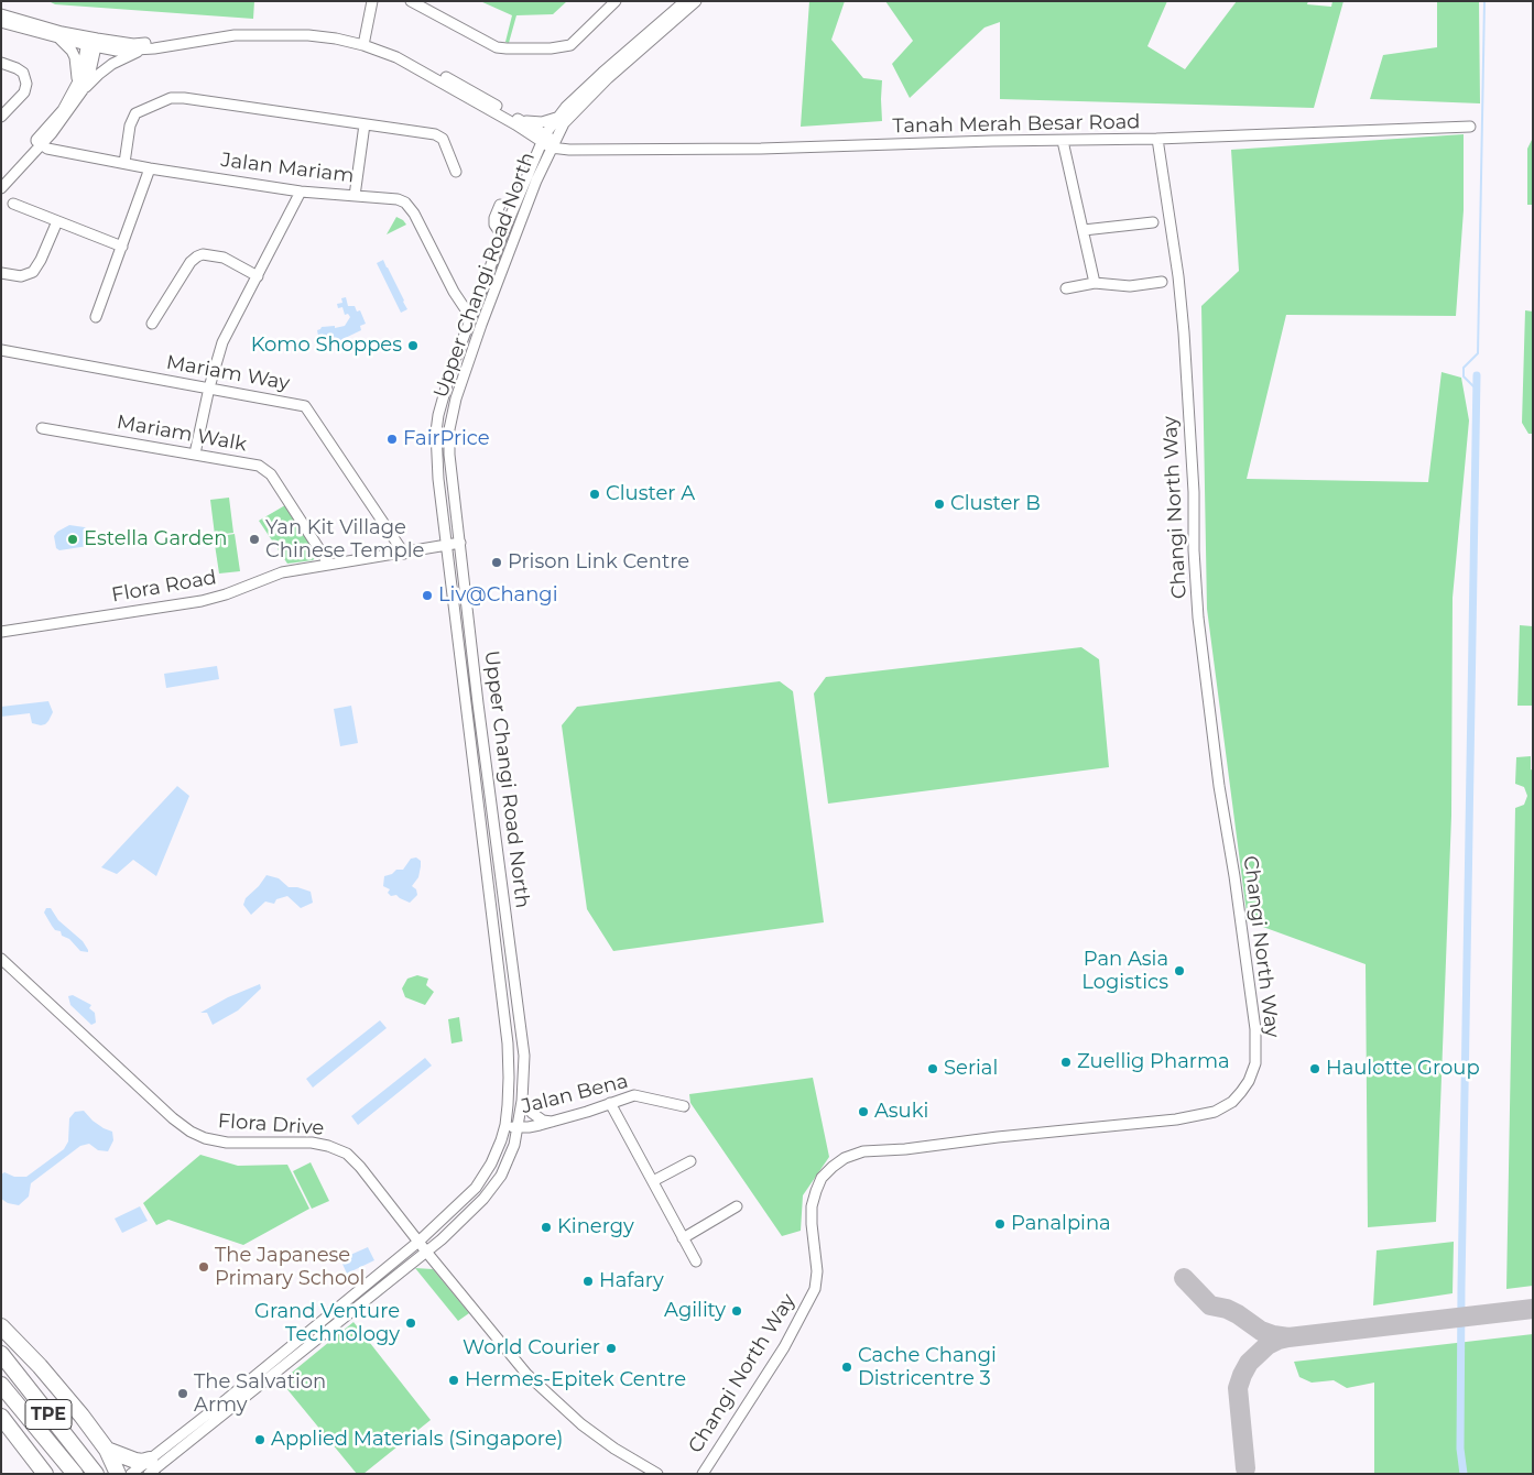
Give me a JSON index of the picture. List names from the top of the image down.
{
  "streets": {
    "highway": ["TPE"],
    "street": [
      "Tanah Merah Besar Road",
      "Jalan Mariam",
      "Upper Changi Road North",
      "Mariam Way",
      "Mariam Walk",
      "Changi North Way",
      "Flora Road",
      "Jalan Bena",
      "Flora Drive"
    ]
  },
  "crossings": [
    ["Tanah Merah Besar Road", "Upper Changi Road North"],
    ["Tanah Merah Besar Road", "Changi North Way"],
    ["Jalan Mariam", "Upper Changi Road North"],
    ["Upper Changi Road North", "Jalan Bena"],
    ["Upper Changi Road North", "Flora Drive"],
    ["Mariam Walk", "Flora Road"]
  ],
  "places": [
    "Komo Shoppes",
    "FairPrice",
    "Cluster A",
    "Cluster B",
    "Estella Garden",
    "Yan Kit Village Chinese Temple",
    "Prison Link Centre",
    "Liv@Changi",
    "Pan Asia Logistics",
    "Zuellig Pharma",
    "Serial",
    "Haulotte Group",
    "Asuki",
    "Panalpina",
    "Kinergy",
    "The Japanese Primary School",
    "Hafary",
    "Agility",
    "Grand Venture Technology",
    "World Courier",
    "Cache Changi Districentre 3",
    "Hermes-Epitek Centre",
    "The Salvation Army",
    "Applied Materials (Singapore)"
  ]
}
